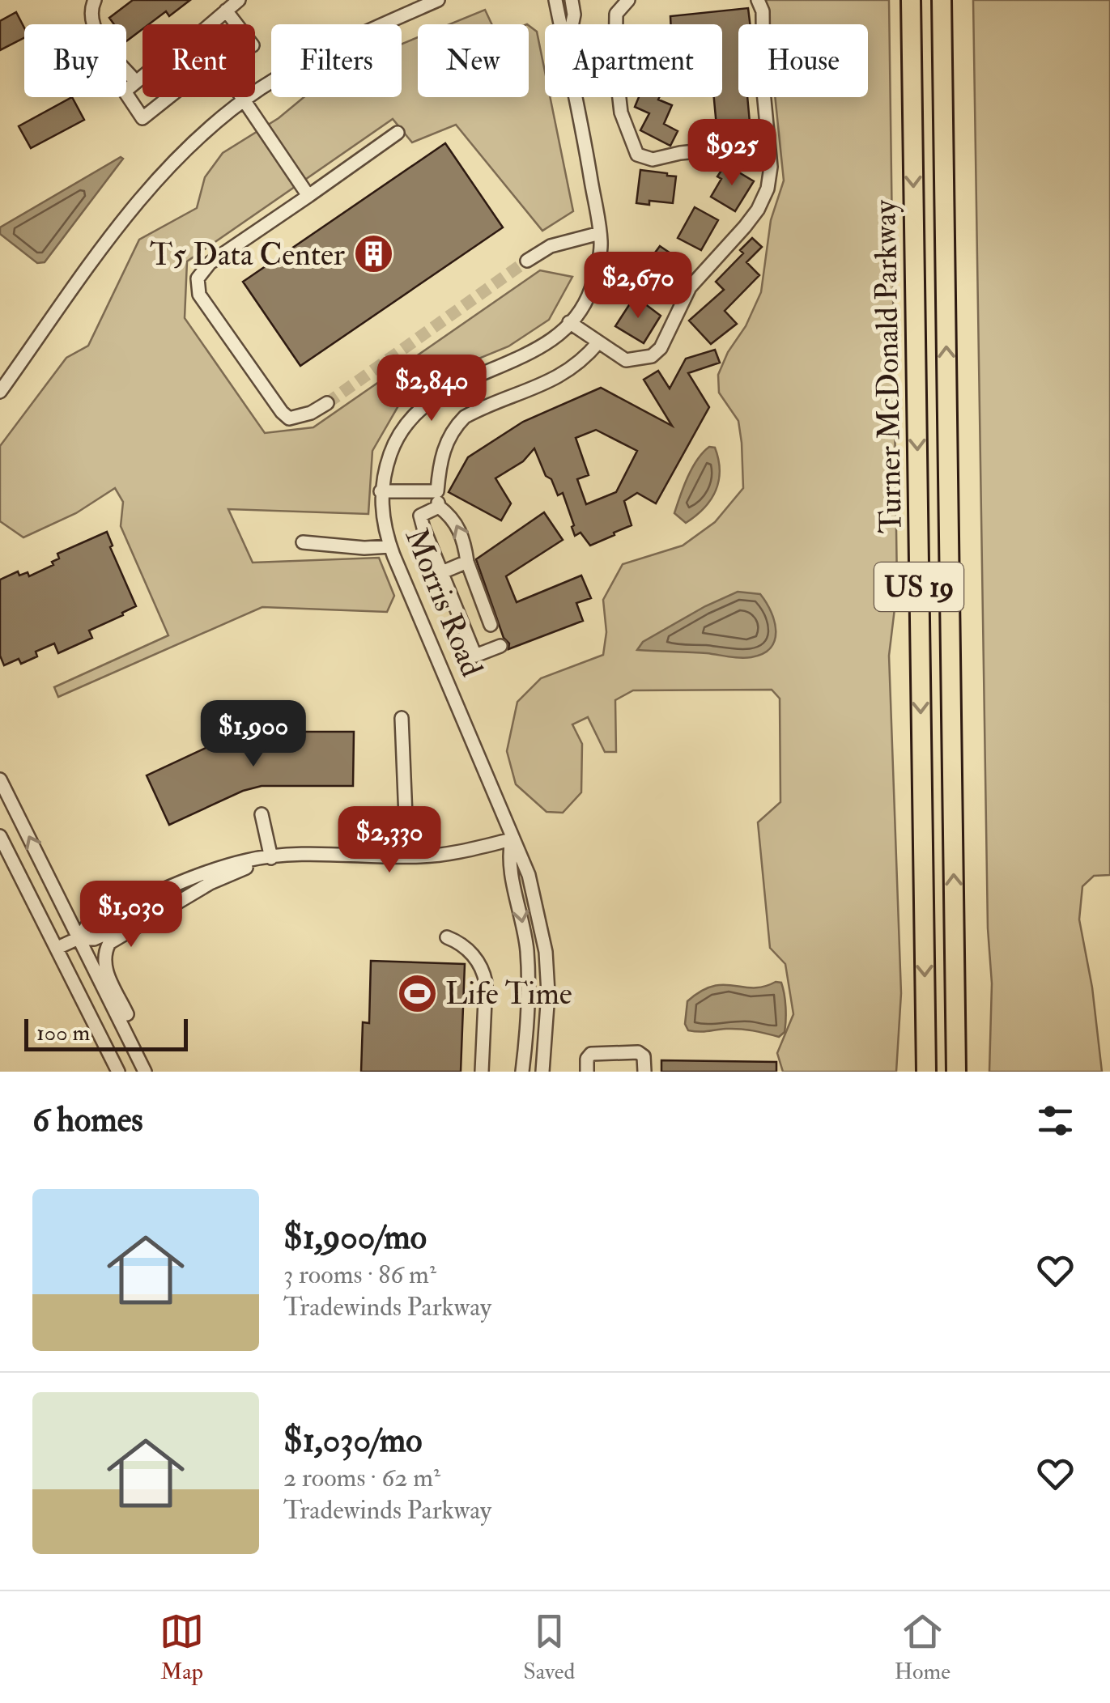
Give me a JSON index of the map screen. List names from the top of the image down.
{
  "streets": {
    "highway": ["Turner McDonald Parkway", "US 19"],
    "street": ["Morris Road"]
  },
  "places": {
    "building": ["T5 Data Center"],
    "sports": ["Life Time"]
  },
  "scale_bar": "100 m",
  "page": {
    "chip": [
      "Buy",
      "Rent",
      "Filters",
      "New",
      "Apartment",
      "House"
    ],
    "price": [
      "$925",
      "$2,670",
      "$2,840",
      "$1,900",
      "$2,330",
      "$1,030"
    ],
    "scale": "100 m",
    "heading": "6 homes",
    "list": [
      {
        "name": "$1,900/mo",
        "note": "3 rooms · 86 m² · Tradewinds Parkway"
      },
      {
        "name": "$1,030/mo",
        "note": "2 rooms · 62 m² · Tradewinds Parkway"
      }
    ],
    "tabs": ["Map", "Saved", "Home"]
  }
}
